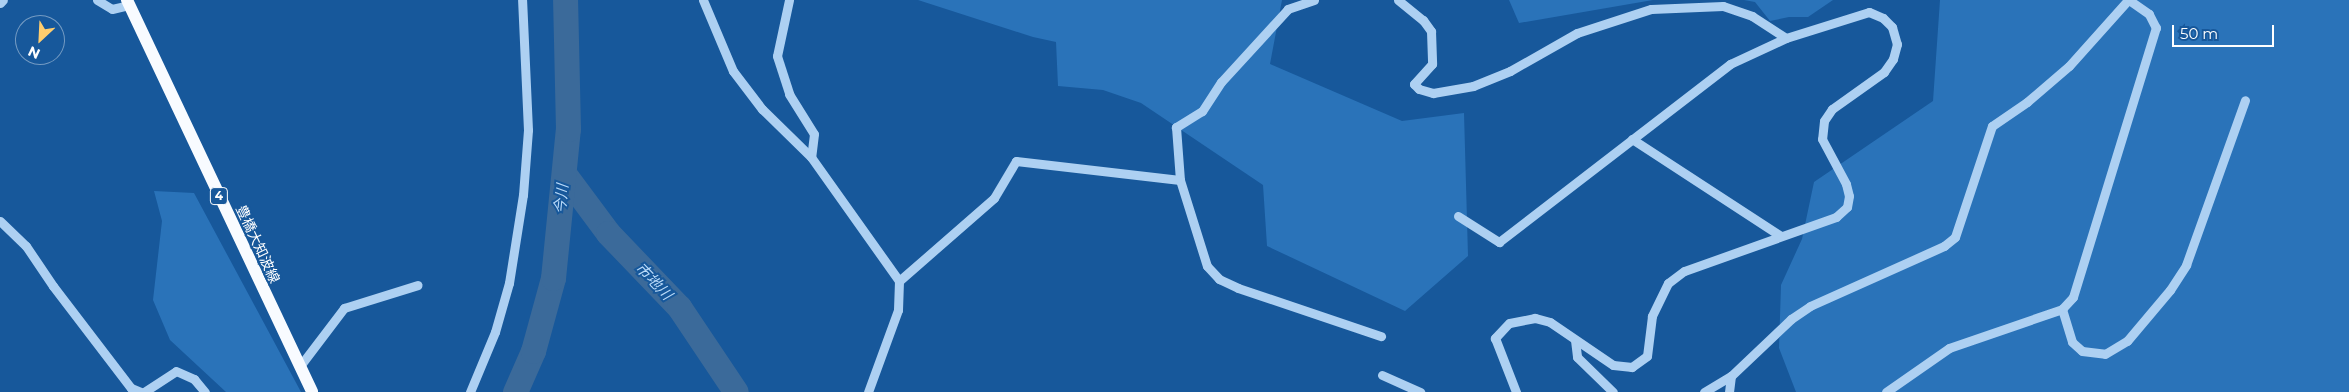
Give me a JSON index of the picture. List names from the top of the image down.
{
  "streets": {
    "main road": ["4", "豊橋大知波線"]
  },
  "water": ["今川", "市地川"],
  "scale_bar": "50 m",
  "north": "bottom left"
}
